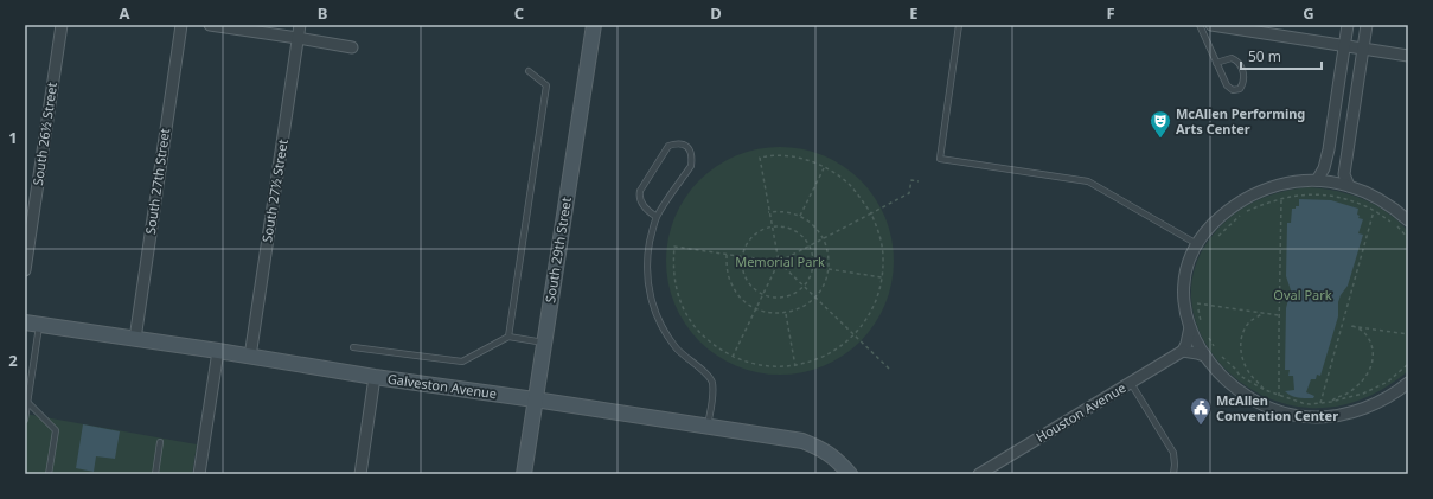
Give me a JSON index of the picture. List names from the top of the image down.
{
  "streets": {
    "street": [
      "South 26½ Street",
      "South 27th Street",
      "South 27½ Street",
      "South 29th Street",
      "Galveston Avenue",
      "Houston Avenue"
    ]
  },
  "crossings": [
    ["South 27th Street", "Galveston Avenue"],
    ["South 27½ Street", "Galveston Avenue"],
    ["South 29th Street", "Galveston Avenue"]
  ],
  "parks": ["Memorial Park", "Oval Park"],
  "places": {
    "theatre": ["McAllen Performing Arts Center"],
    "public building": ["McAllen Convention Center"]
  },
  "scale_bar": "50 m",
  "grid": {
    "columns": [
      "A",
      "B",
      "C",
      "D",
      "E",
      "F",
      "G"
    ],
    "rows": ["1", "2"]
  }
}
